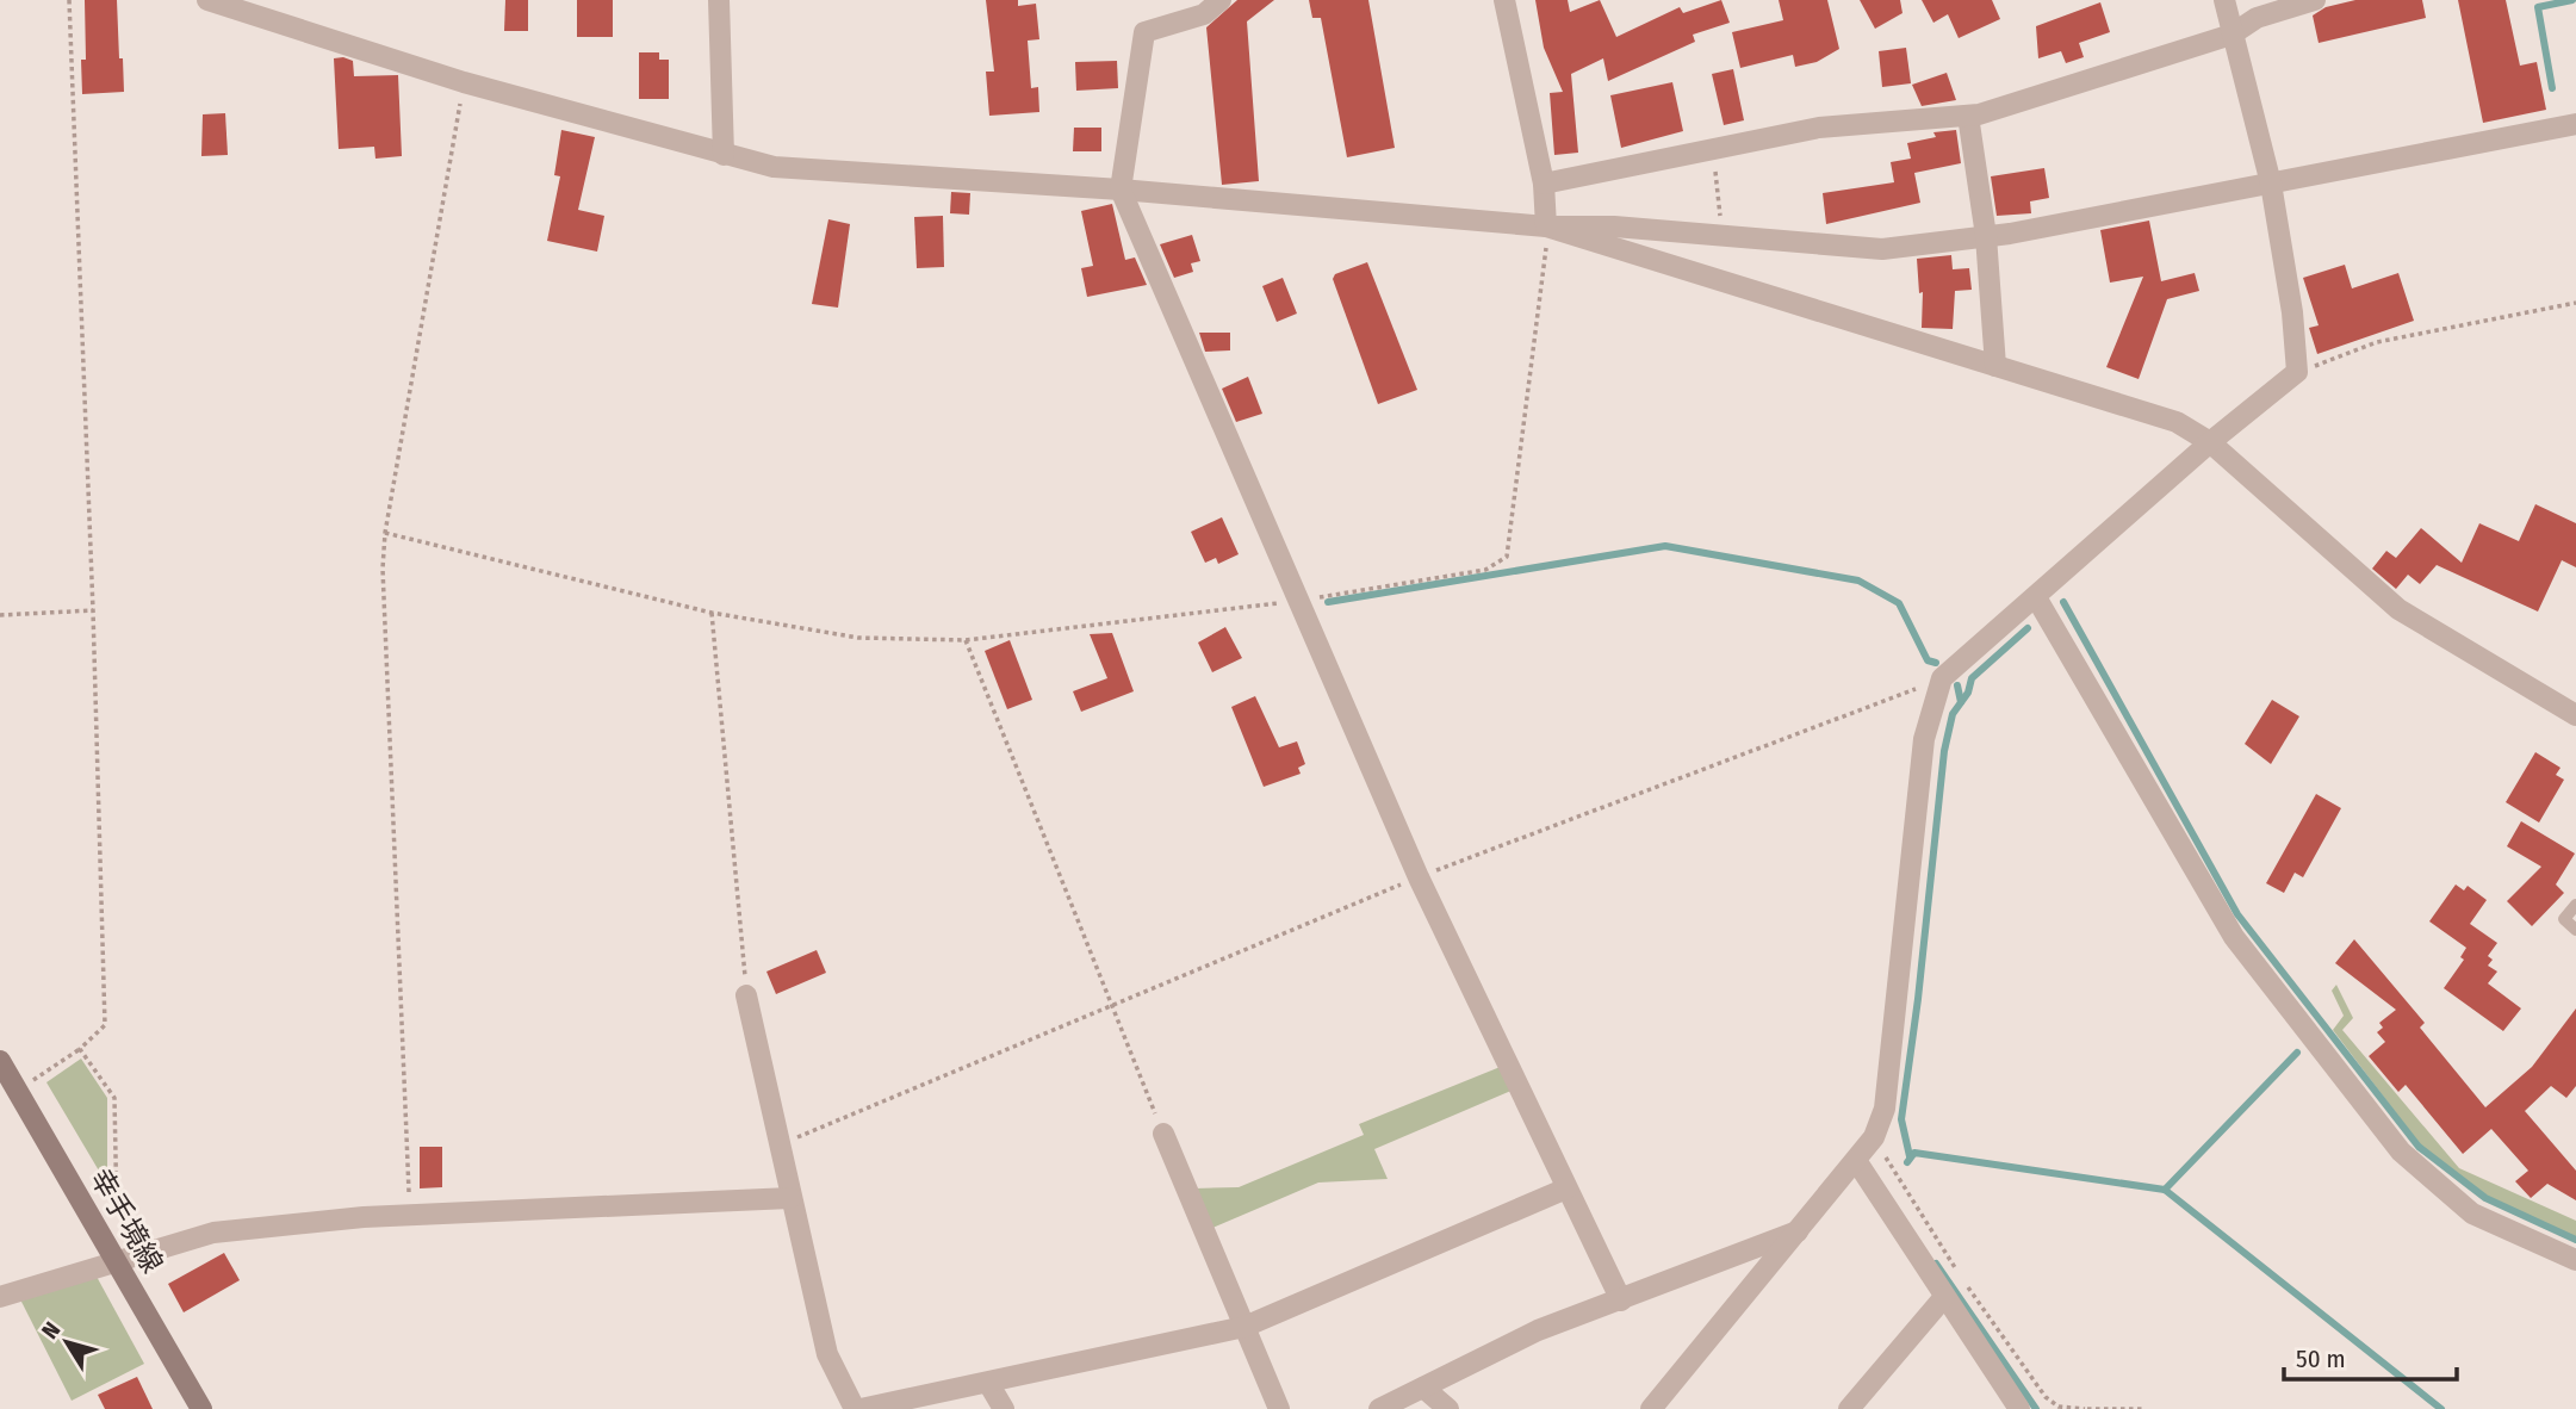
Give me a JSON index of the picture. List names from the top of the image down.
{
  "streets": {
    "main road": ["幸手境線"]
  },
  "scale_bar": "50 m",
  "north": "top left"
}
